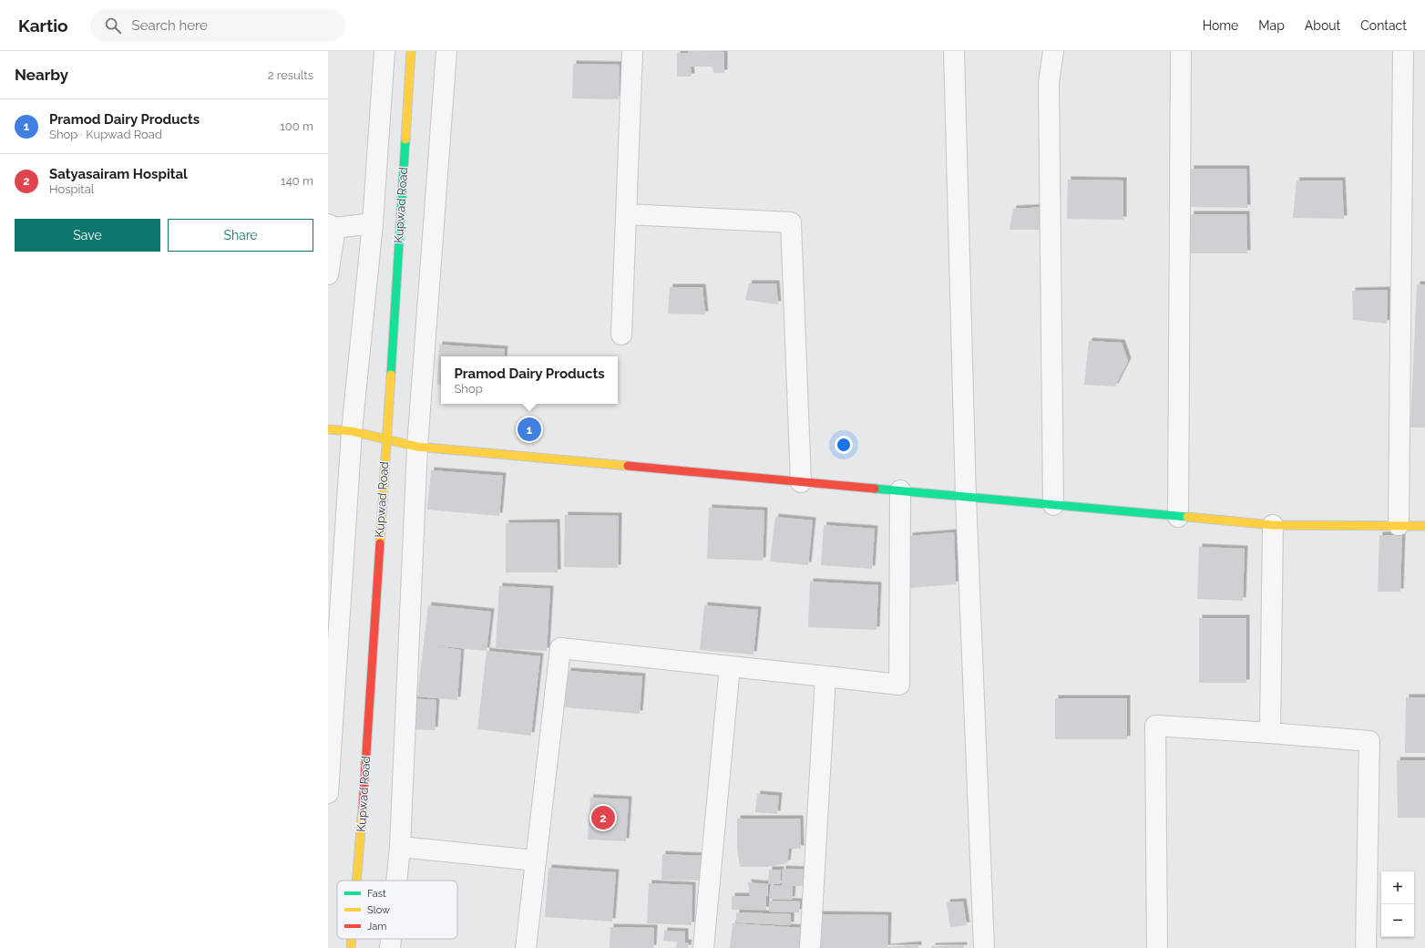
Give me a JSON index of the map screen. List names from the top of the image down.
{
  "streets": {
    "street": ["Kupwad Road"]
  },
  "legend": ["Fast", "Slow", "Jam"],
  "page": {
    "header": "Kartio",
    "search": "Search here",
    "nav": [
      "Home",
      "Map",
      "About",
      "Contact"
    ],
    "heading": ["Nearby", "2 results"],
    "list": [
      {
        "mark": "1",
        "name": "Pramod Dairy Products",
        "note": "Shop · Kupwad Road",
        "value": "100 m"
      },
      {
        "mark": "2",
        "name": "Satyasairam Hospital",
        "note": "Hospital",
        "value": "140 m"
      }
    ],
    "buttons": ["Save", "Share"],
    "popup": ["Pramod Dairy Products", "Shop"],
    "pins": ["1", "2"],
    "map_buttons": ["+", "−"]
  }
}
